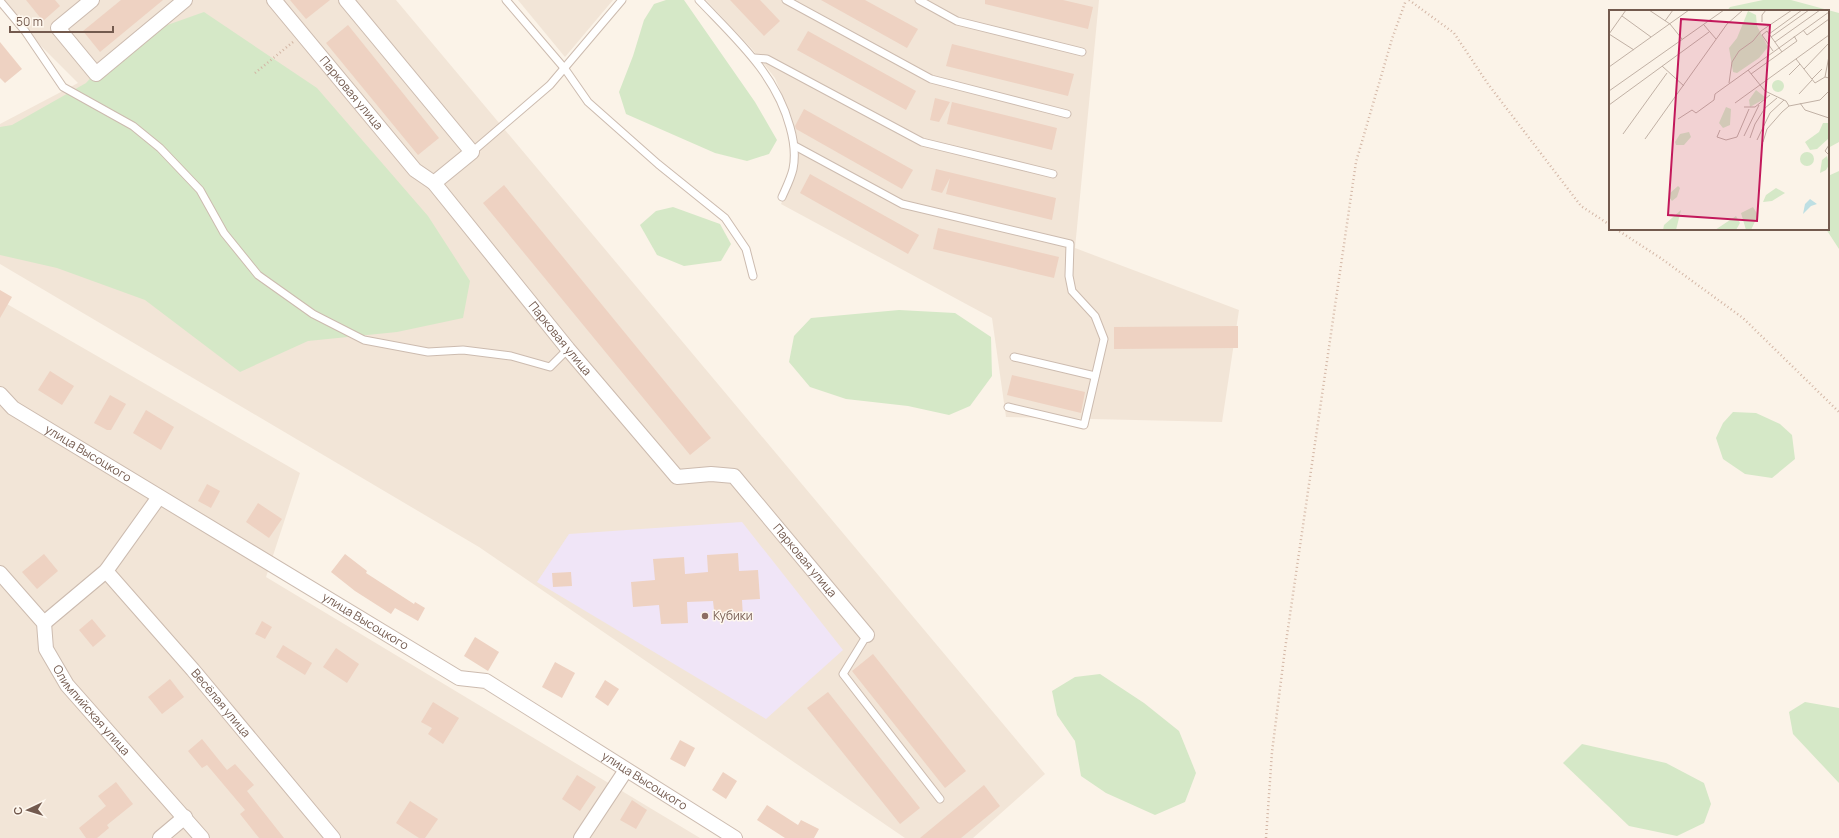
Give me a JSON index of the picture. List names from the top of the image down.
{
  "streets": {
    "street": [
      "Парковая улица",
      "улица Высоцкого",
      "Весёлая улица",
      "Олимпийская улица"
    ]
  },
  "places": ["Кубики"],
  "scale_bar": "50 m",
  "north": "left"
}
